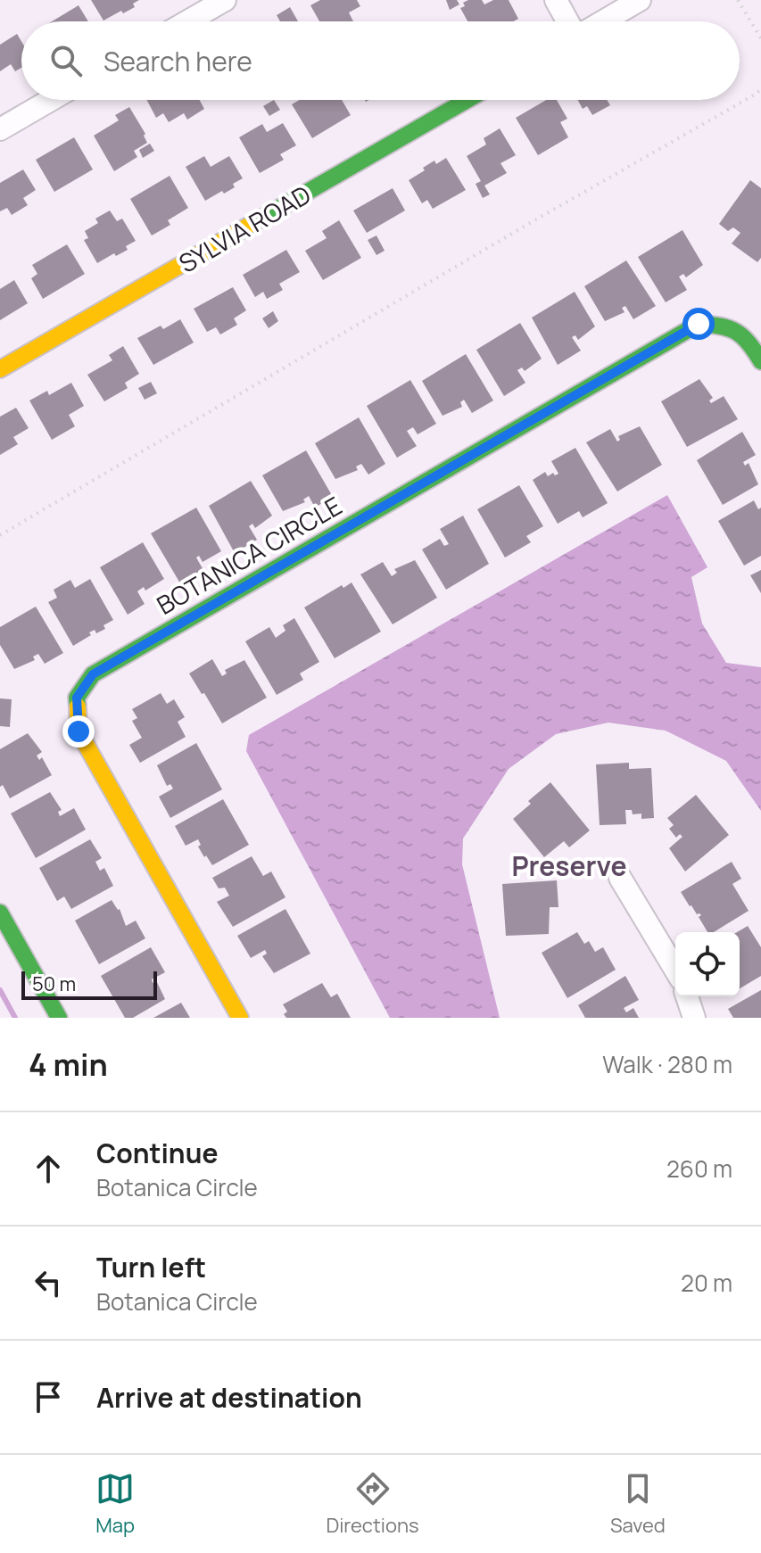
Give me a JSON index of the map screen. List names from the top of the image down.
{
  "streets": {
    "street": ["SYLVIA ROAD", "BOTANICA CIRCLE"]
  },
  "districts": ["Preserve"],
  "scale_bar": "50 m",
  "page": {
    "search": "Search here",
    "scale": "50 m",
    "heading": ["4 min", "Walk · 280 m"],
    "list": [
      ["Continue", "Botanica Circle", "260 m"],
      ["Turn left", "Botanica Circle", "20 m"],
      "Arrive at destination"
    ],
    "nav": ["Map", "Directions", "Saved"]
  }
}
